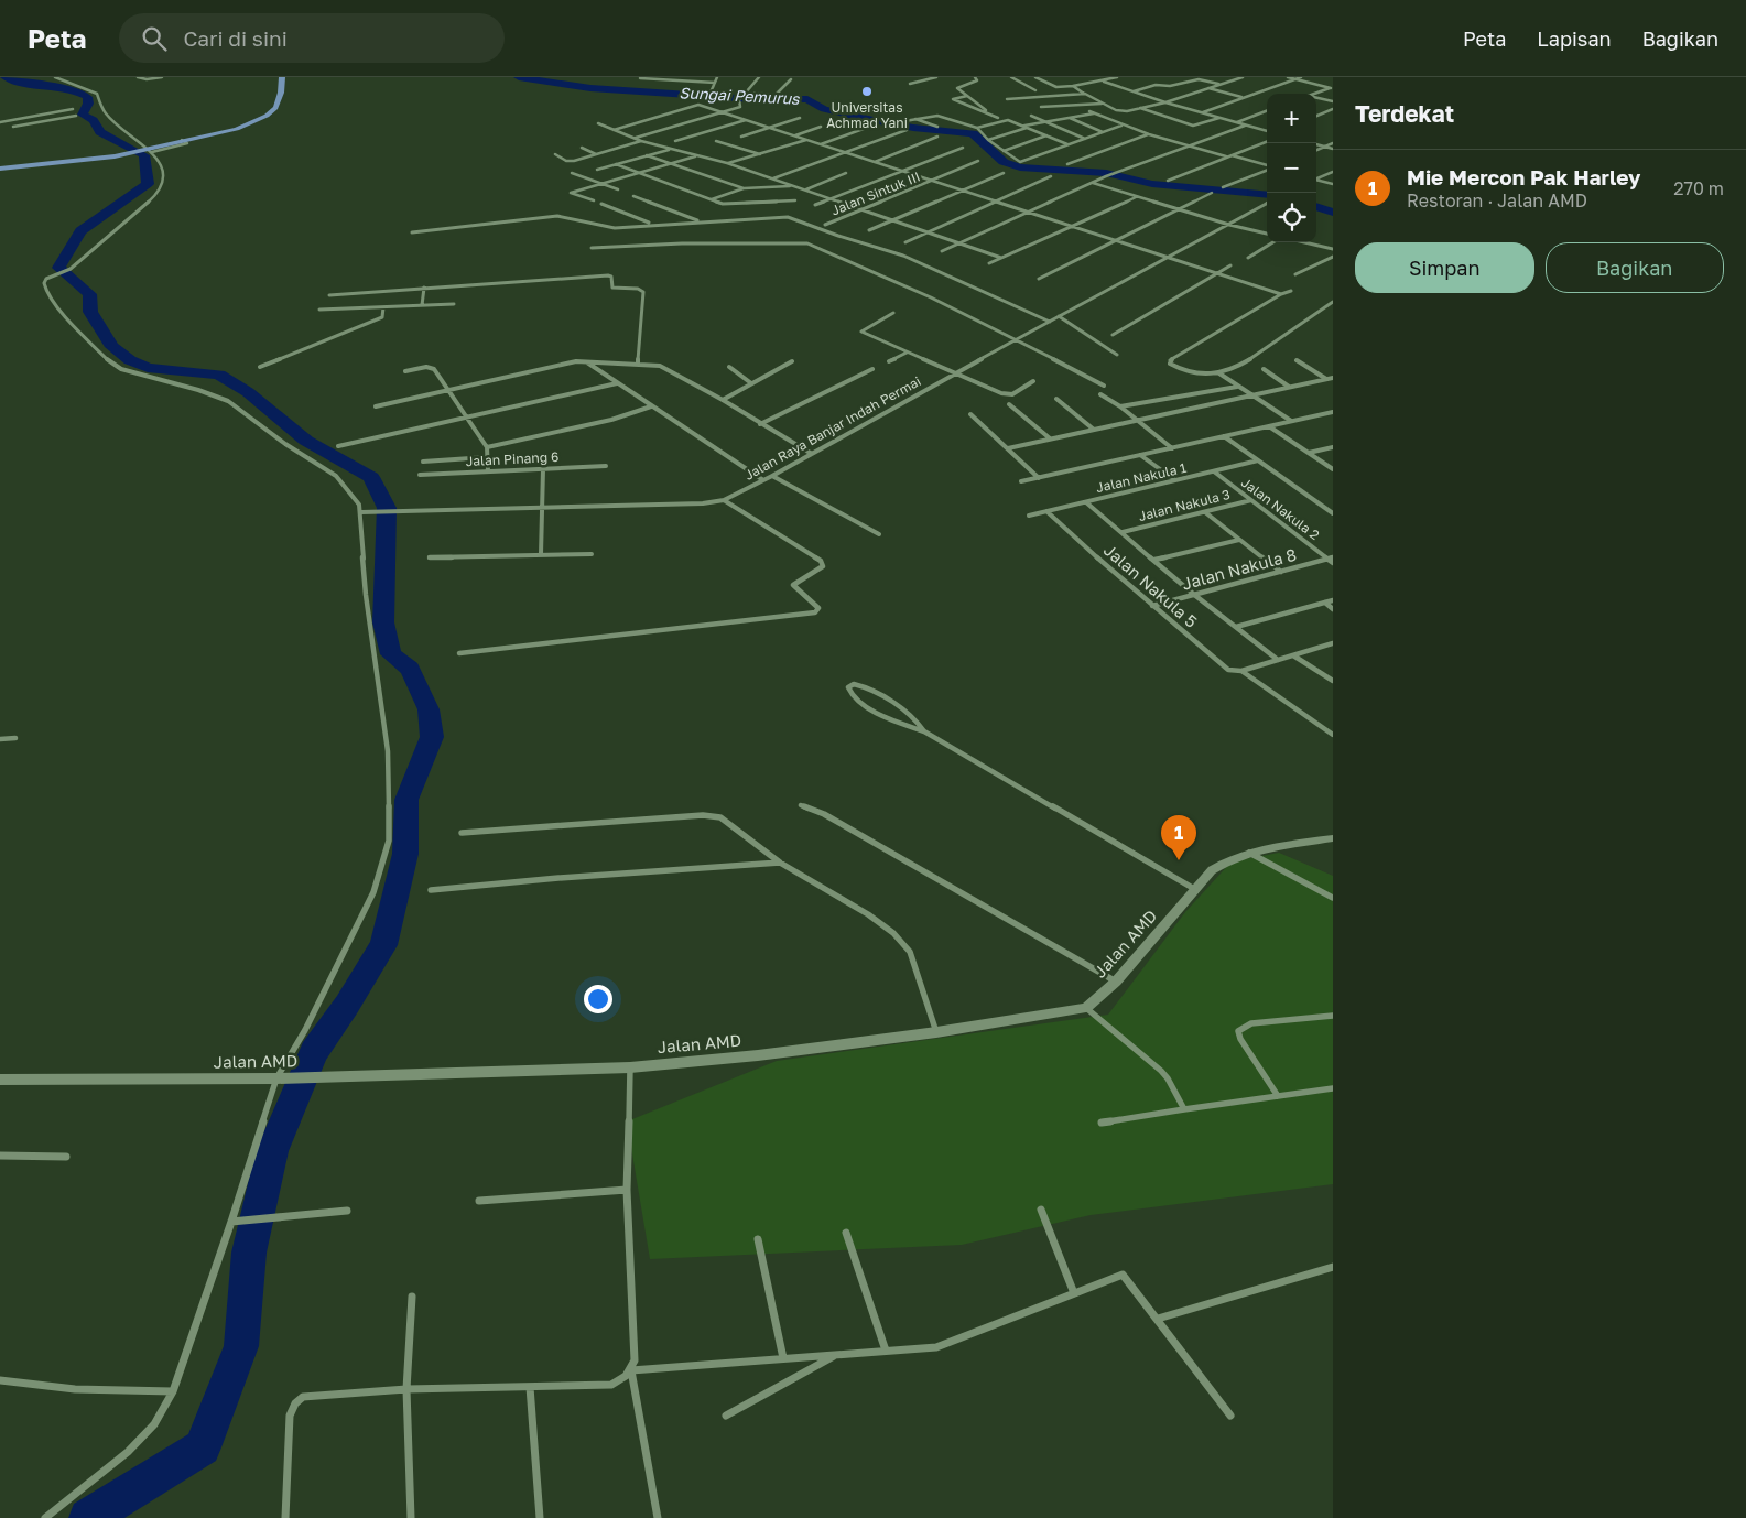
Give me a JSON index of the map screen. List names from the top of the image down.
{
  "streets": {
    "street": [
      "Jalan Sintuk III",
      "Jalan Raya Banjar Indah Permai",
      "Jalan Pinang 6",
      "Jalan Nakula 1",
      "Jalan Nakula 3",
      "Jalan Nakula 2",
      "Jalan Nakula 8",
      "Jalan Nakula 5",
      "Jalan AMD"
    ]
  },
  "crossings": [
    ["Jalan Nakula 1", "Jalan Nakula 2"],
    ["Jalan Nakula 1", "Jalan Nakula 5"],
    ["Jalan Nakula 3", "Jalan Nakula 2"],
    ["Jalan Nakula 2", "Jalan Nakula 8"],
    ["Jalan Nakula 8", "Jalan Nakula 5"]
  ],
  "water": ["Sungai Pemurus"],
  "places": ["Universitas Achmad Yani"],
  "page": {
    "header": "Peta",
    "search": "Cari di sini",
    "nav": ["Peta", "Lapisan", "Bagikan"],
    "heading": "Terdekat",
    "map_buttons": ["+", "−"],
    "list": [
      {
        "mark": "1",
        "name": "Mie Mercon Pak Harley",
        "note": "Restoran · Jalan AMD",
        "value": "270 m"
      }
    ],
    "buttons": ["Simpan", "Bagikan"],
    "pins": "1"
  }
}
